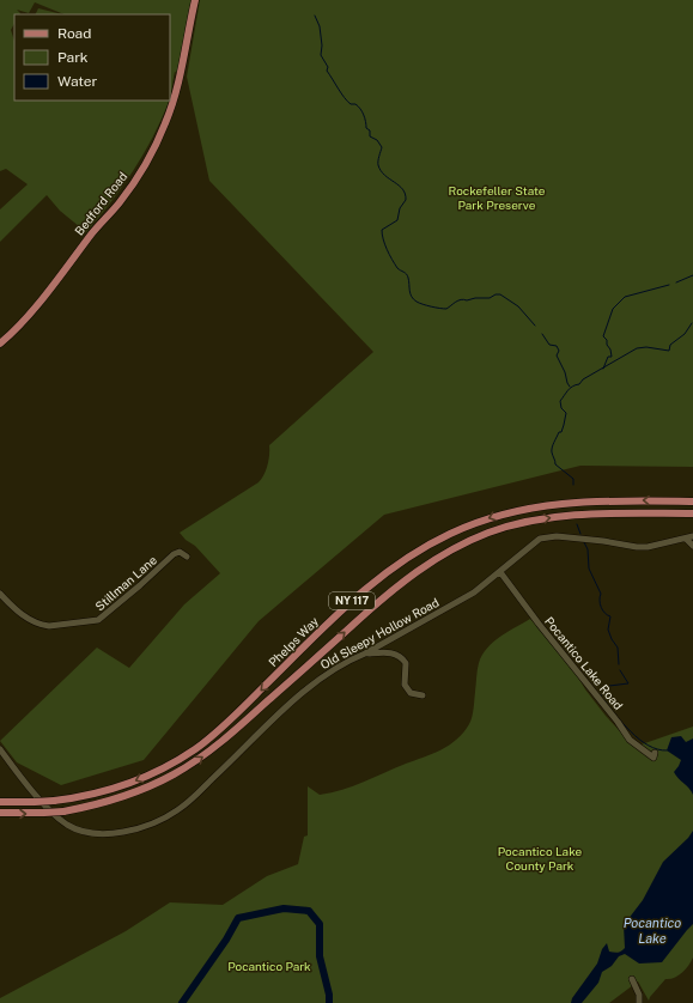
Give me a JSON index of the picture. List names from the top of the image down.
{
  "streets": {
    "main road": ["Bedford Road", "NY 117", "Phelps Way"],
    "street": ["Stillman Lane", "Old Sleepy Hollow Road", "Pocantico Lake Road"]
  },
  "crossings": [
    ["Old Sleepy Hollow Road", "Pocantico Lake Road"]
  ],
  "water": ["Pocantico Lake"],
  "parks": ["Rockefeller State Park Preserve", "Pocantico Lake County Park", "Pocantico Park"],
  "legend": ["Road", "Park", "Water"]
}
